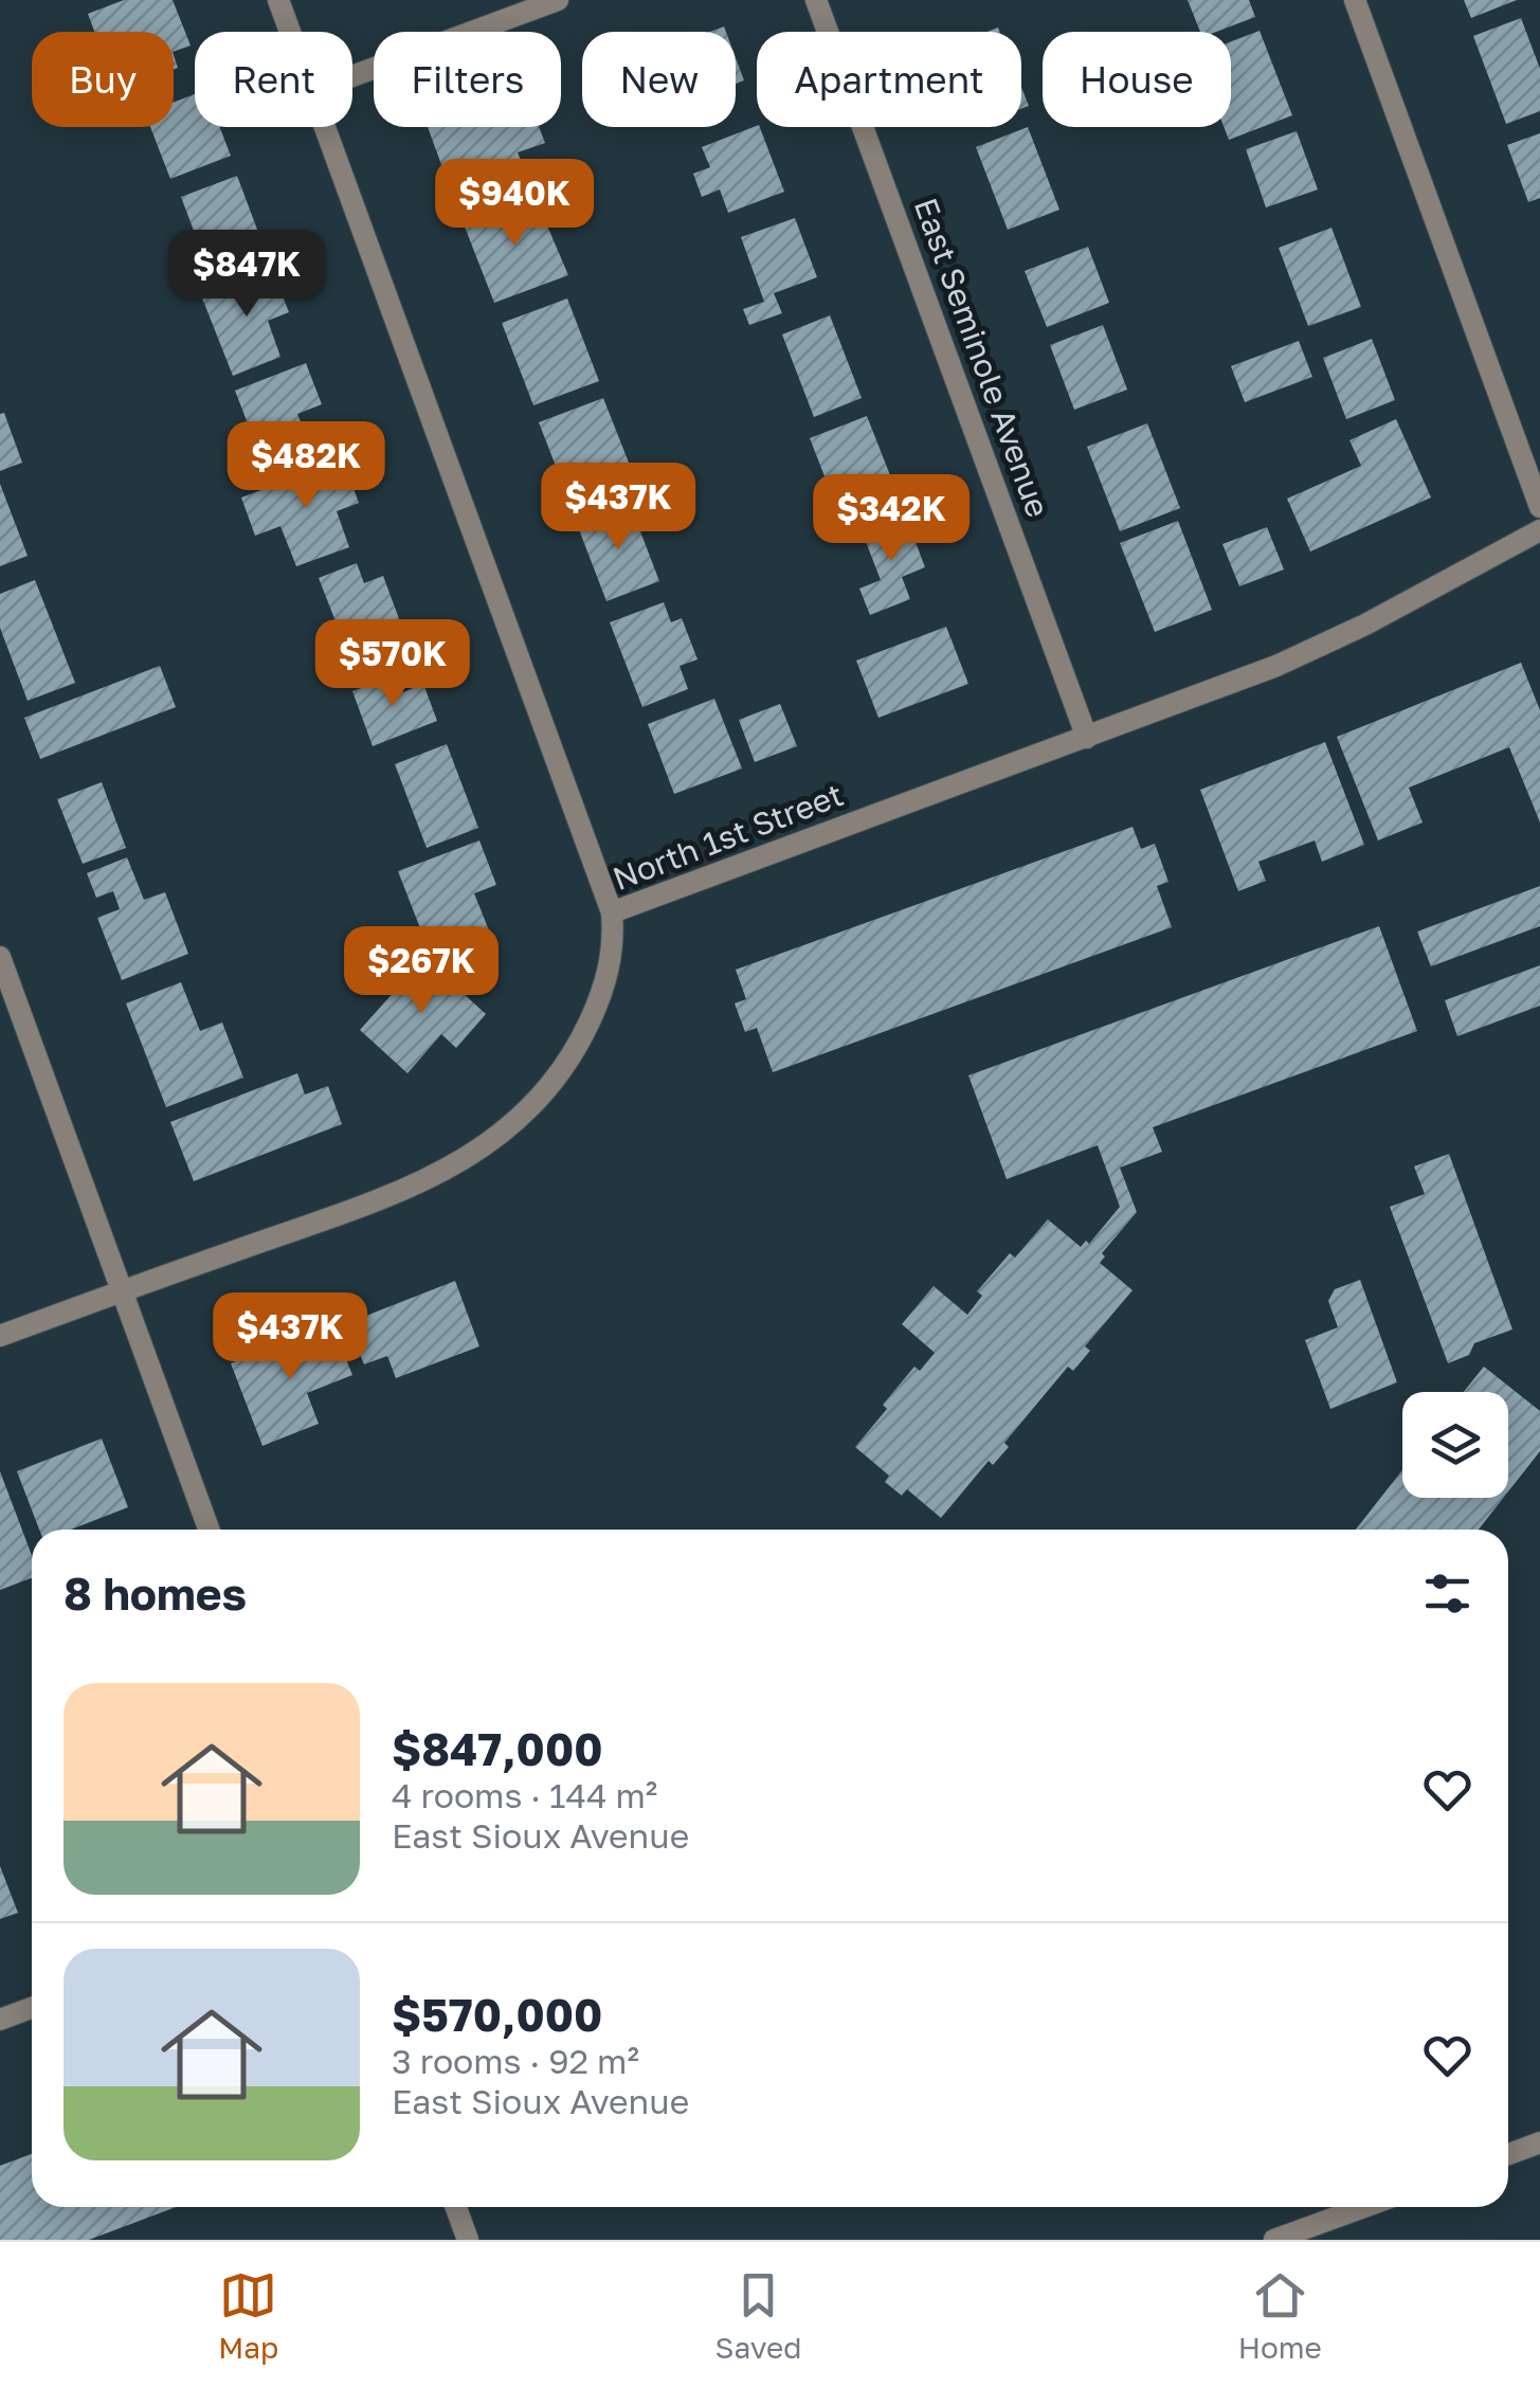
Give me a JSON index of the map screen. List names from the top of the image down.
{
  "streets": {
    "street": ["East Seminole Avenue", "North 1st Street"]
  },
  "crossings": [
    ["East Seminole Avenue", "North 1st Street"]
  ],
  "page": {
    "chip": [
      "Buy",
      "Rent",
      "Filters",
      "New",
      "Apartment",
      "House"
    ],
    "price": [
      "$940K",
      "$847K",
      "$482K",
      "$437K",
      "$342K",
      "$570K",
      "$267K",
      "$437K"
    ],
    "heading": "8 homes",
    "list": [
      {
        "name": "$847,000",
        "note": "4 rooms · 144 m² · East Sioux Avenue"
      },
      {
        "name": "$570,000",
        "note": "3 rooms · 92 m² · East Sioux Avenue"
      }
    ],
    "tabs": ["Map", "Saved", "Home"]
  }
}
